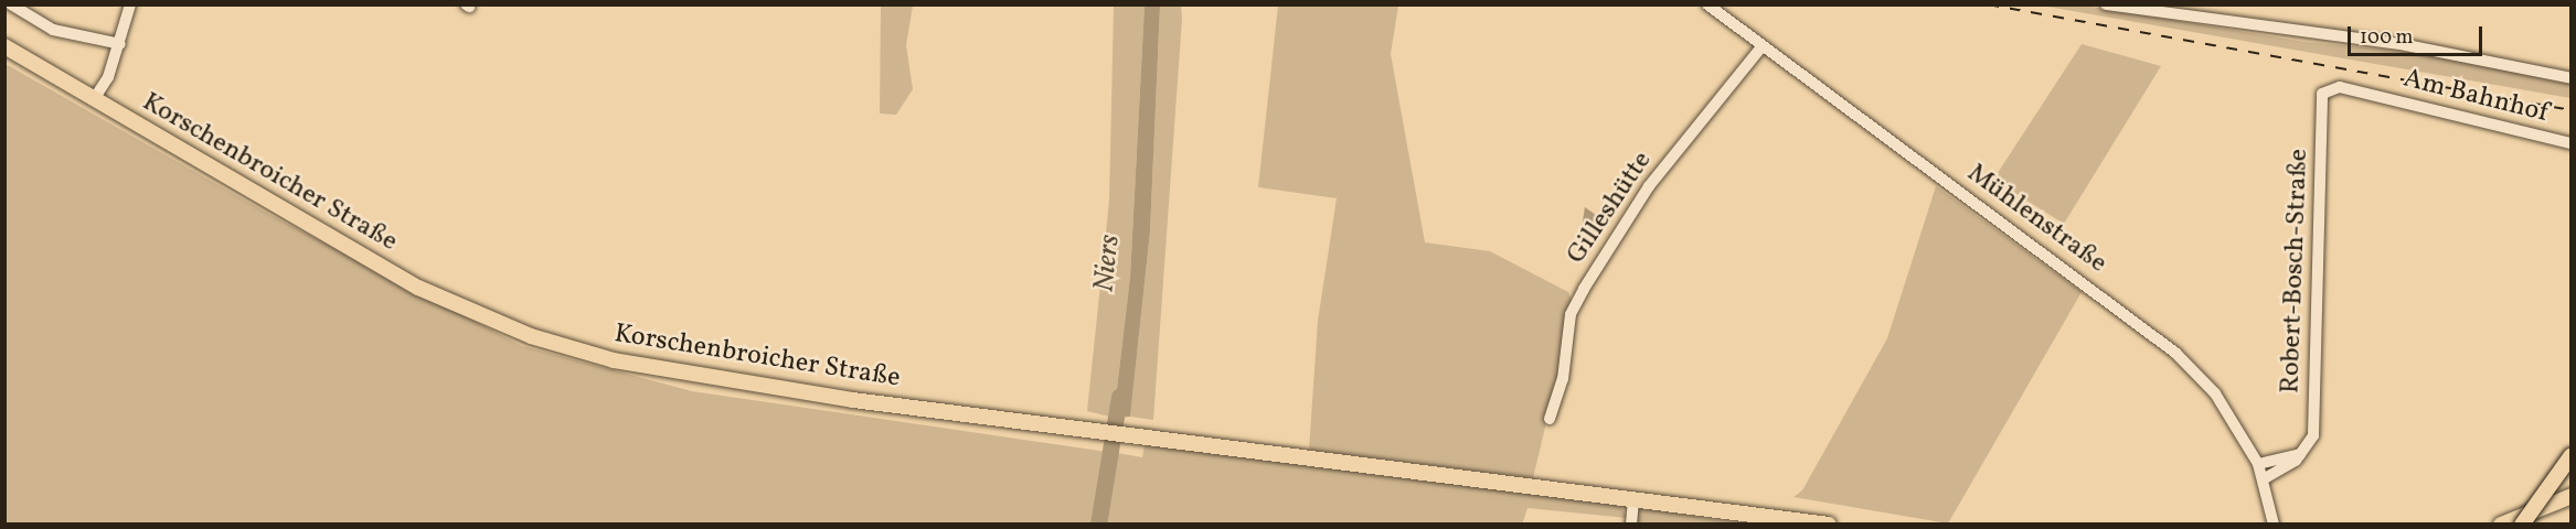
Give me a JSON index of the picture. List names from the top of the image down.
{
  "streets": {
    "main road": ["Korschenbroicher Straße"],
    "street": [
      "Am Bahnhof",
      "Gilleshütte",
      "Mühlenstraße",
      "Robert-Bosch-Straße"
    ]
  },
  "crossings": [
    ["Am Bahnhof", "Robert-Bosch-Straße"],
    ["Gilleshütte", "Mühlenstraße"],
    ["Mühlenstraße", "Robert-Bosch-Straße"]
  ],
  "water": ["Niers"],
  "scale_bar": "100 m"
}
